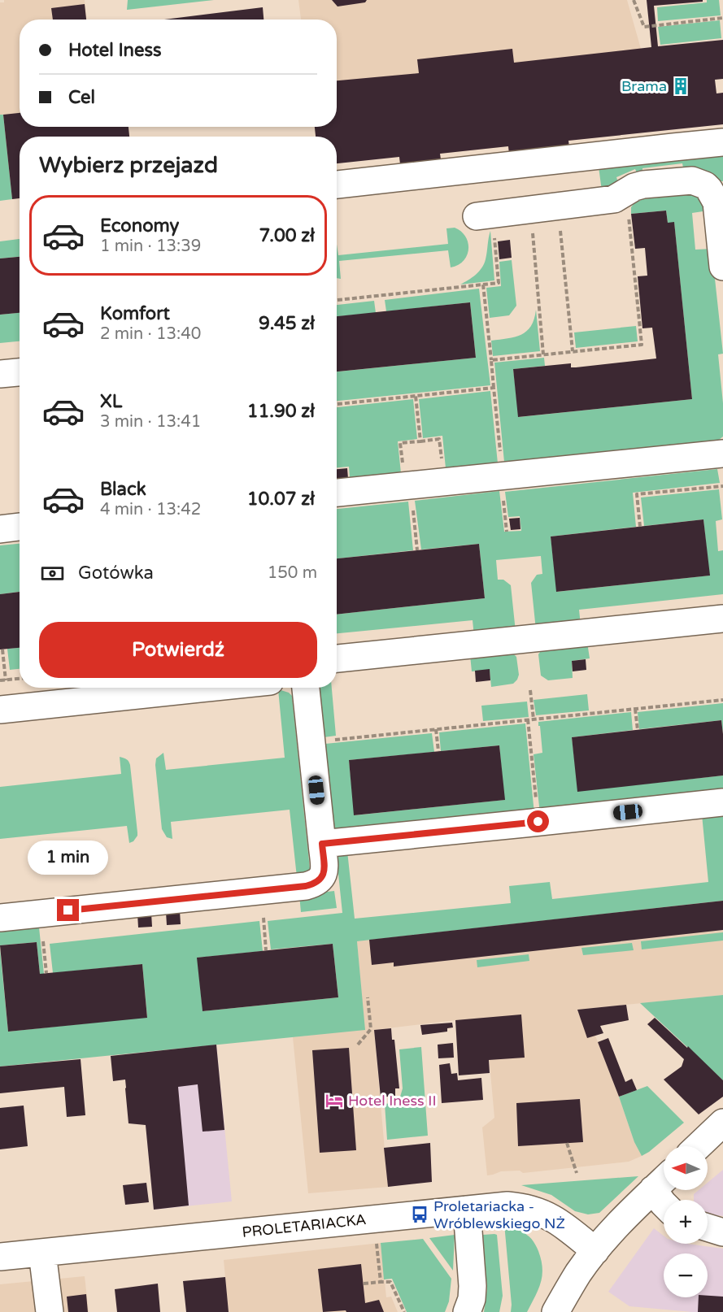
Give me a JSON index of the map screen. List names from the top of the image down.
{
  "streets": {
    "street": ["PROLETARIACKA"]
  },
  "places": {
    "building": ["Brama"],
    "hotel": ["Hotel Iness II"],
    "bus stop": ["Proletariacka - Wróblewskiego NŻ"]
  },
  "north": "left",
  "page": {
    "banner": ["Hotel Iness", "Cel"],
    "heading": "Wybierz przejazd",
    "list": [
      {
        "name": "Economy",
        "note": "1 min · 13:39",
        "value": "7.00 zł"
      },
      {
        "name": "Komfort",
        "note": "2 min · 13:40",
        "value": "9.45 zł"
      },
      {
        "name": "XL",
        "note": "3 min · 13:41",
        "value": "11.90 zł"
      },
      {
        "name": "Black",
        "note": "4 min · 13:42",
        "value": "10.07 zł"
      }
    ],
    "pay": ["Gotówka", "150 m"],
    "buttons": "Potwierdź",
    "bubble": "1 min",
    "map_buttons": ["+", "−"]
  }
}
